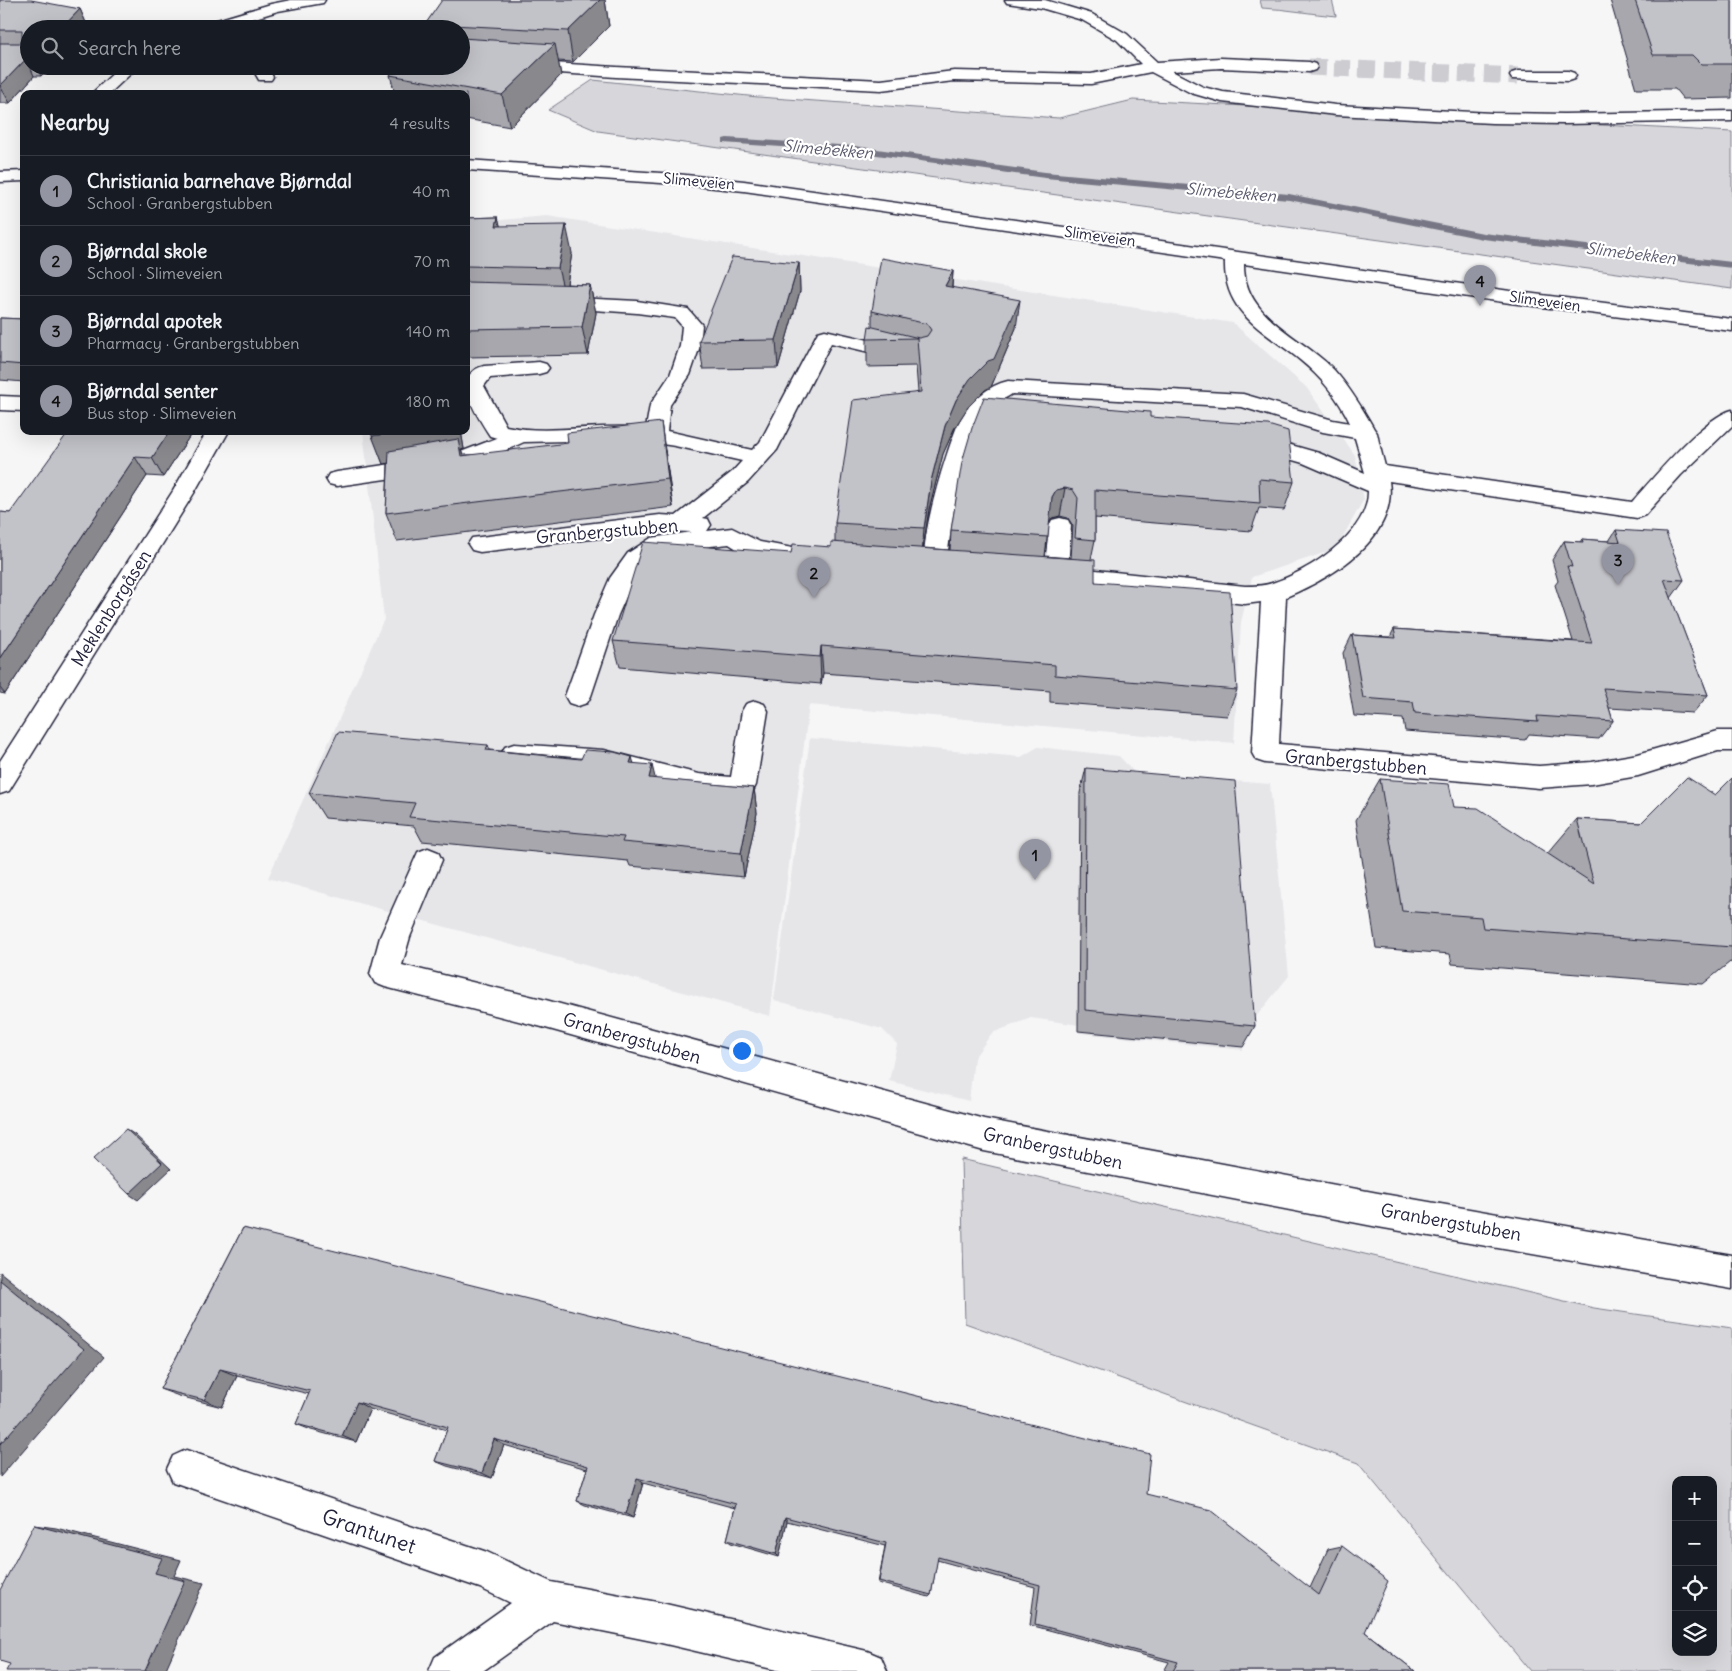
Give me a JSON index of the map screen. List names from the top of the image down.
{
  "streets": {
    "street": [
      "Slimeveien",
      "Granbergstubben",
      "Meklenborgåsen",
      "Grantunet"
    ]
  },
  "water": ["Slimebekken"],
  "page": {
    "search": "Search here",
    "heading": ["Nearby", "4 results"],
    "list": [
      {
        "mark": "1",
        "name": "Christiania barnehave Bjørndal",
        "note": "School · Granbergstubben",
        "value": "40 m"
      },
      {
        "mark": "2",
        "name": "Bjørndal skole",
        "note": "School · Slimeveien",
        "value": "70 m"
      },
      {
        "mark": "3",
        "name": "Bjørndal apotek",
        "note": "Pharmacy · Granbergstubben",
        "value": "140 m"
      },
      {
        "mark": "4",
        "name": "Bjørndal senter",
        "note": "Bus stop · Slimeveien",
        "value": "180 m"
      }
    ],
    "pins": [
      "4",
      "3",
      "2",
      "1"
    ],
    "map_buttons": ["+", "−"]
  }
}
